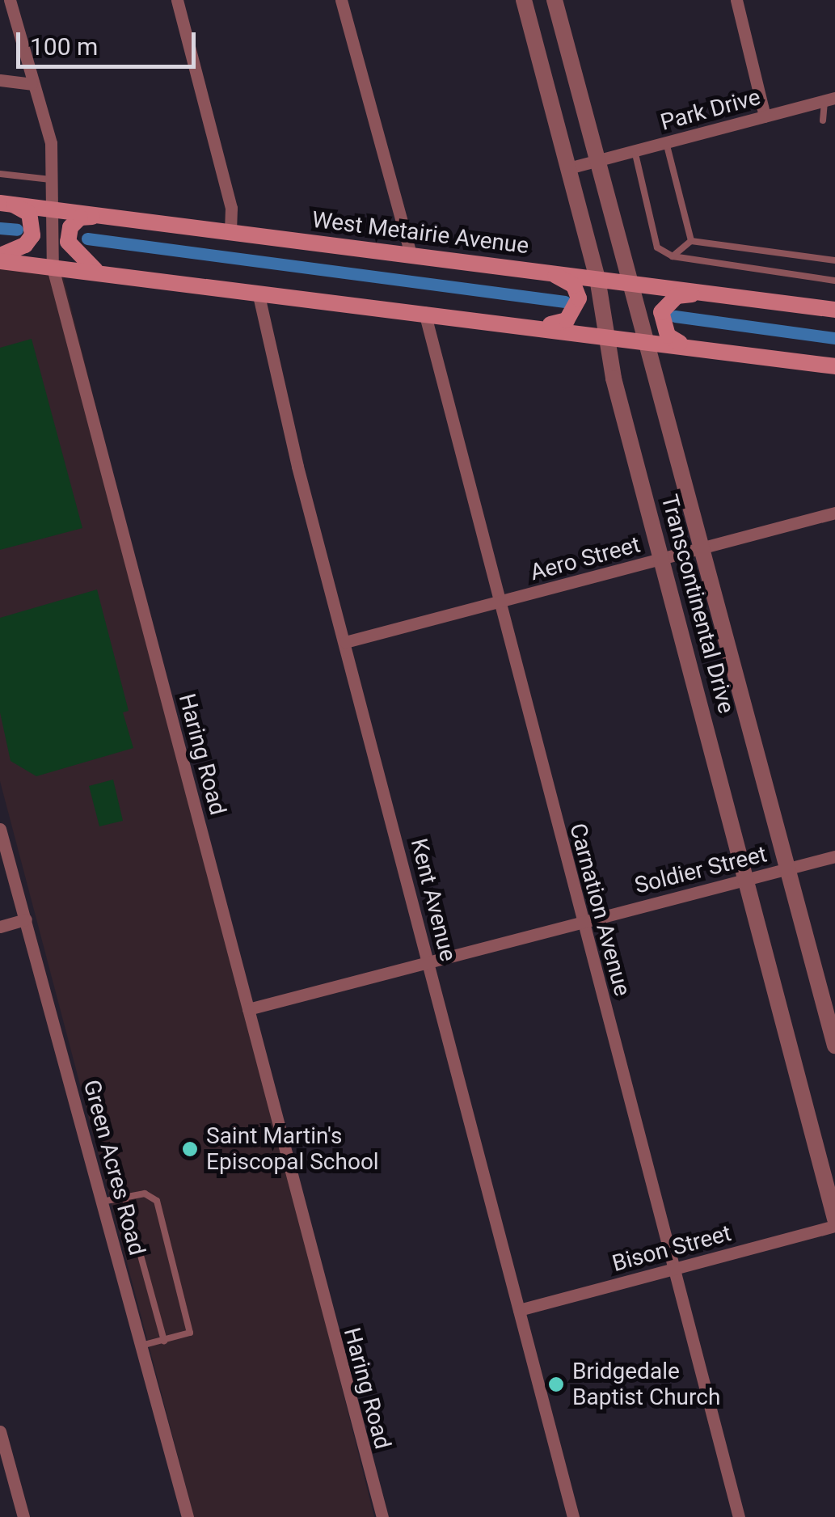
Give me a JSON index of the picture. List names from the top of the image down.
{
  "streets": {
    "main road": ["West Metairie Avenue"],
    "street": [
      "Park Drive",
      "Aero Street",
      "Transcontinental Drive",
      "Haring Road",
      "Soldier Street",
      "Kent Avenue",
      "Carnation Avenue",
      "Green Acres Road",
      "Bison Street"
    ]
  },
  "crossings": [
    ["Park Drive", "Transcontinental Drive"],
    ["West Metairie Avenue", "Transcontinental Drive"],
    ["West Metairie Avenue", "Haring Road"],
    ["Aero Street", "Transcontinental Drive"],
    ["Aero Street", "Kent Avenue"],
    ["Aero Street", "Carnation Avenue"],
    ["Transcontinental Drive", "Soldier Street"],
    ["Haring Road", "Soldier Street"],
    ["Soldier Street", "Kent Avenue"],
    ["Soldier Street", "Carnation Avenue"],
    ["Kent Avenue", "Bison Street"],
    ["Carnation Avenue", "Bison Street"]
  ],
  "places": ["Saint Martin's Episcopal School", "Bridgedale Baptist Church"],
  "scale_bar": "100 m"
}
